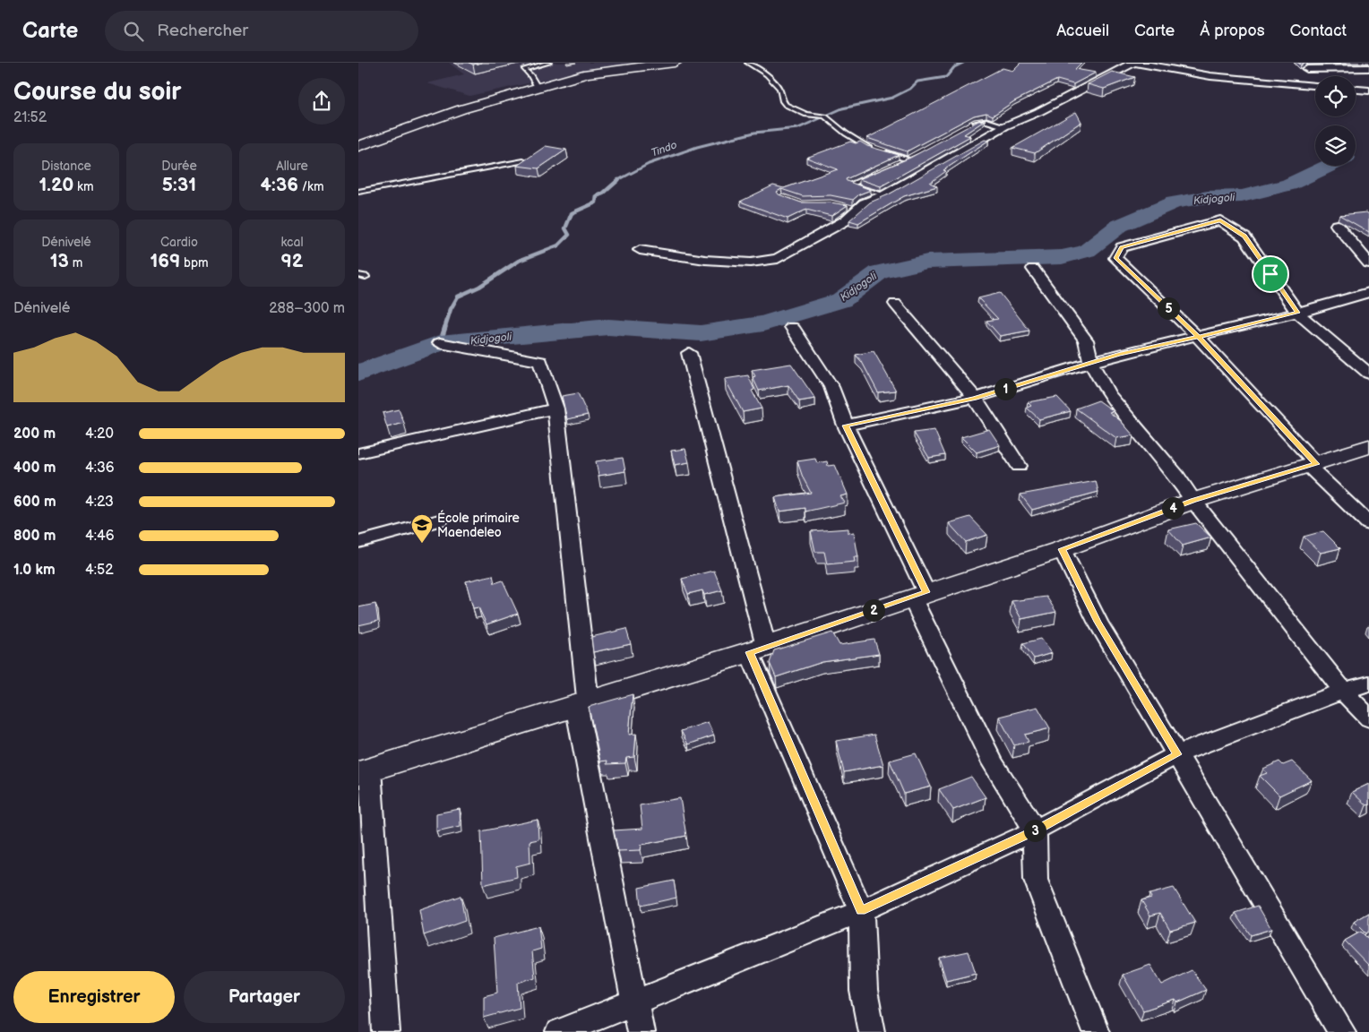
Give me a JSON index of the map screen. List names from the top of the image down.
{
  "water": ["Tindo", "Kidjogoli"],
  "places": {
    "school or university": ["École primaire Maendeleo"]
  },
  "page": {
    "header": "Carte",
    "search": "Rechercher",
    "nav": [
      "Accueil",
      "Carte",
      "À propos",
      "Contact"
    ],
    "heading": ["Course du soir", "21:52"],
    "stats": [
      ["Distance", "1.20 km"],
      ["Durée", "5:31"],
      ["Allure", "4:36 /km"],
      ["Dénivelé", "13 m"],
      ["Cardio", "169 bpm"],
      ["kcal", "92"]
    ],
    "chart": ["Dénivelé", "288–300 m"],
    "pins": [
      "5",
      "1",
      "4",
      "2",
      "3"
    ],
    "list": [
      {
        "name": "200 m",
        "note": "4:20"
      },
      {
        "name": "400 m",
        "note": "4:36"
      },
      {
        "name": "600 m",
        "note": "4:23"
      },
      {
        "name": "800 m",
        "note": "4:46"
      },
      {
        "name": "1.0 km",
        "note": "4:52"
      }
    ],
    "buttons": ["Enregistrer", "Partager"]
  }
}
